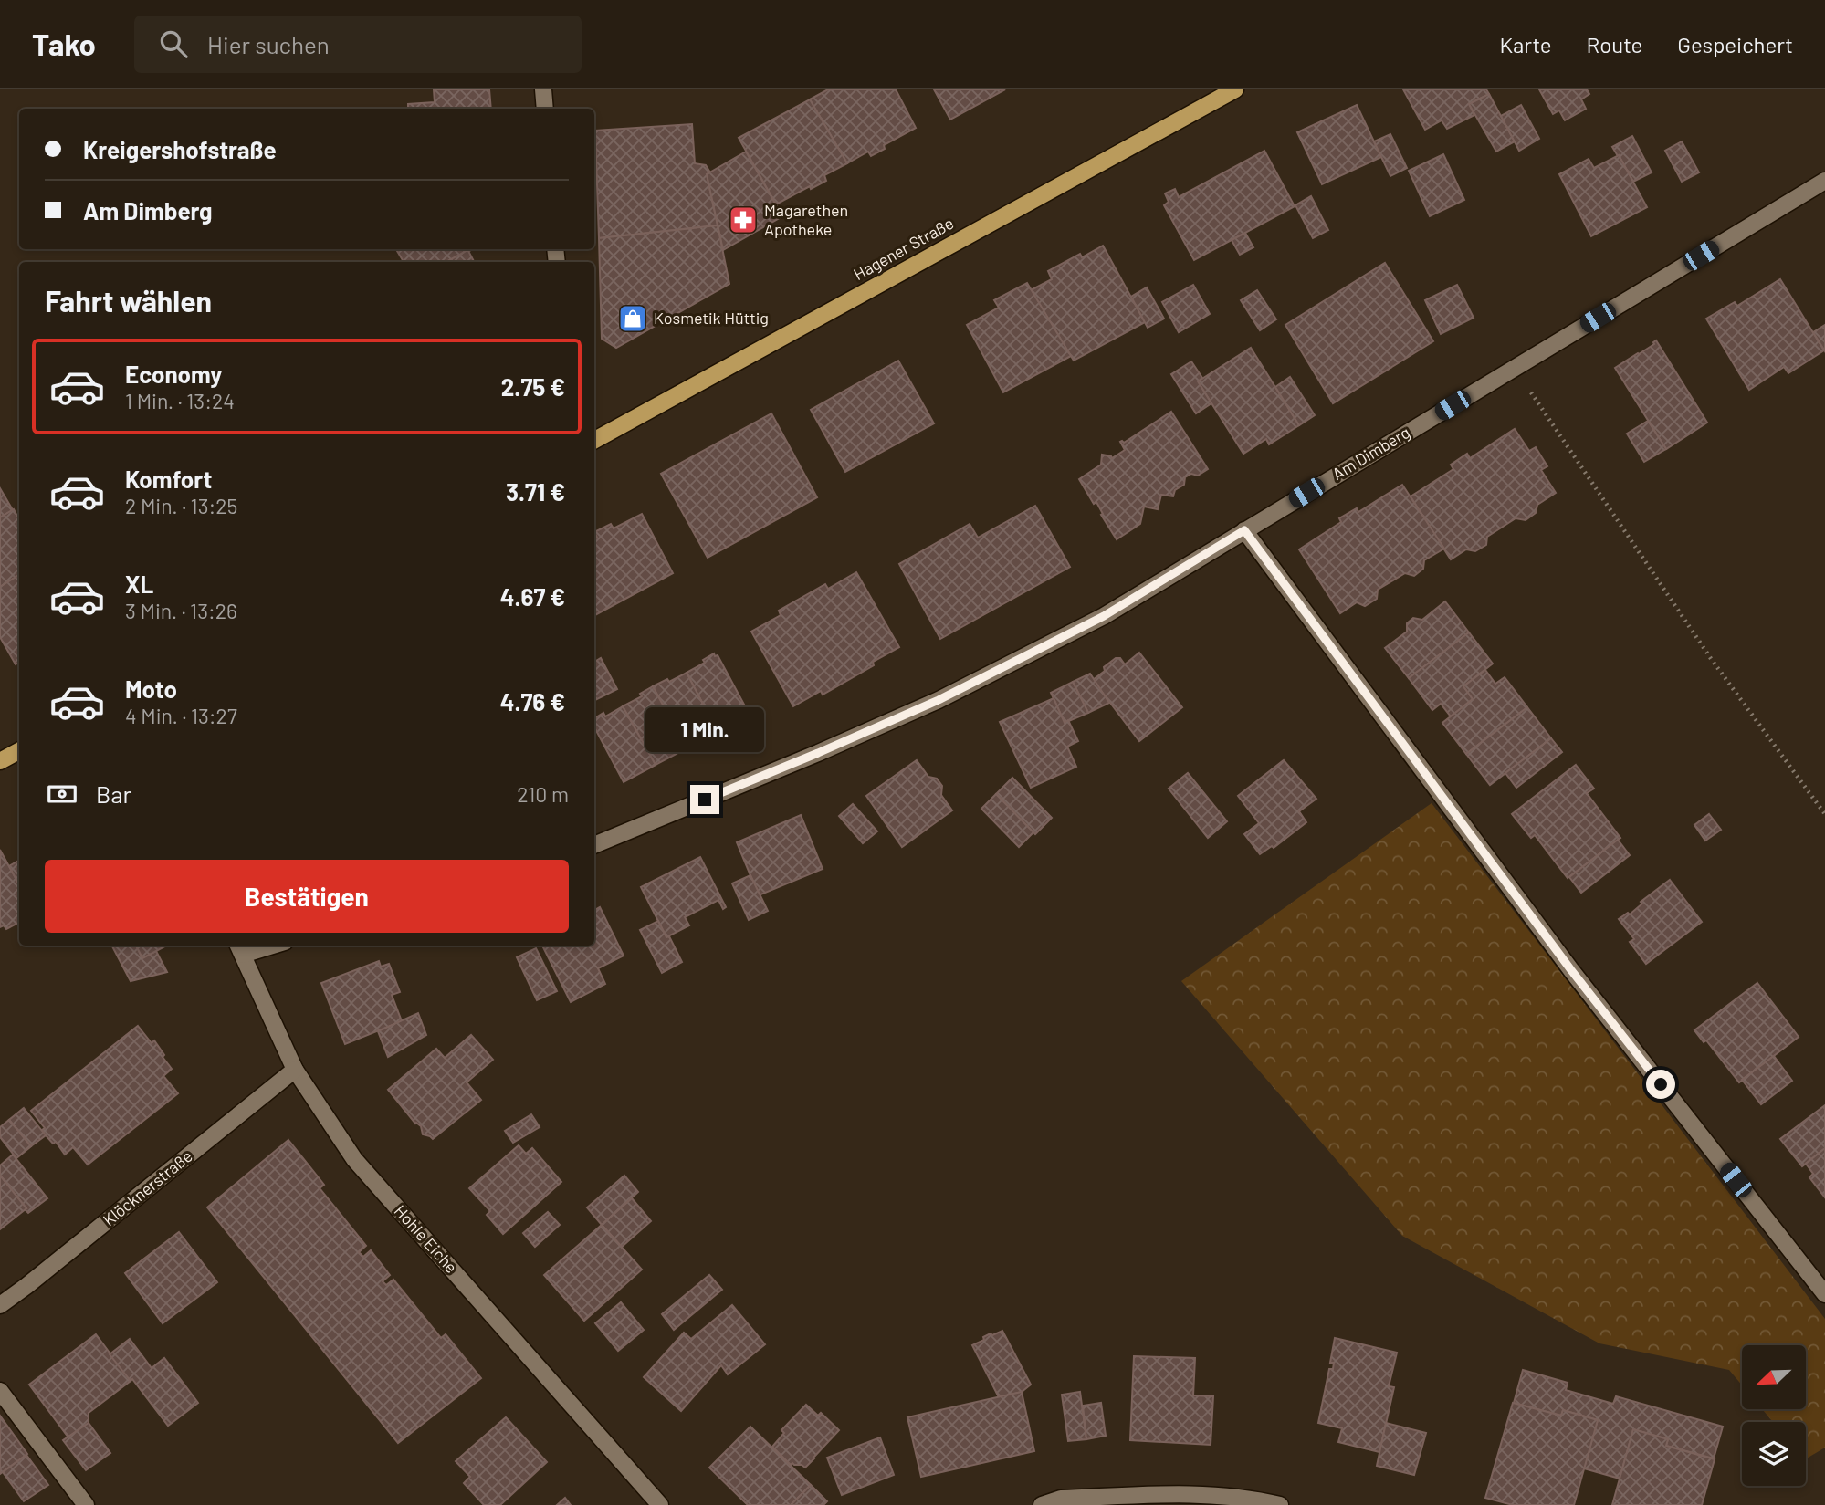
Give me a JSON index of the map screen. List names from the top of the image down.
{
  "streets": {
    "main road": ["Hagener Straße"],
    "street": ["Am Dimberg", "Klöcknerstraße", "Hohle Eiche"]
  },
  "crossings": [
    ["Klöcknerstraße", "Hohle Eiche"]
  ],
  "places": {
    "pharmacy": ["Magarethen Apotheke"],
    "shop": ["Kosmetik Hüttig"]
  },
  "north": "bottom left",
  "page": {
    "header": "Tako",
    "search": "Hier suchen",
    "nav": ["Karte", "Route", "Gespeichert"],
    "banner": ["Kreigershofstraße", "Am Dimberg"],
    "heading": "Fahrt wählen",
    "list": [
      {
        "name": "Economy",
        "note": "1 Min. · 13:24",
        "value": "2.75 €"
      },
      {
        "name": "Komfort",
        "note": "2 Min. · 13:25",
        "value": "3.71 €"
      },
      {
        "name": "XL",
        "note": "3 Min. · 13:26",
        "value": "4.67 €"
      },
      {
        "name": "Moto",
        "note": "4 Min. · 13:27",
        "value": "4.76 €"
      }
    ],
    "bubble": "1 Min.",
    "pay": ["Bar", "210 m"],
    "buttons": "Bestätigen"
  }
}
